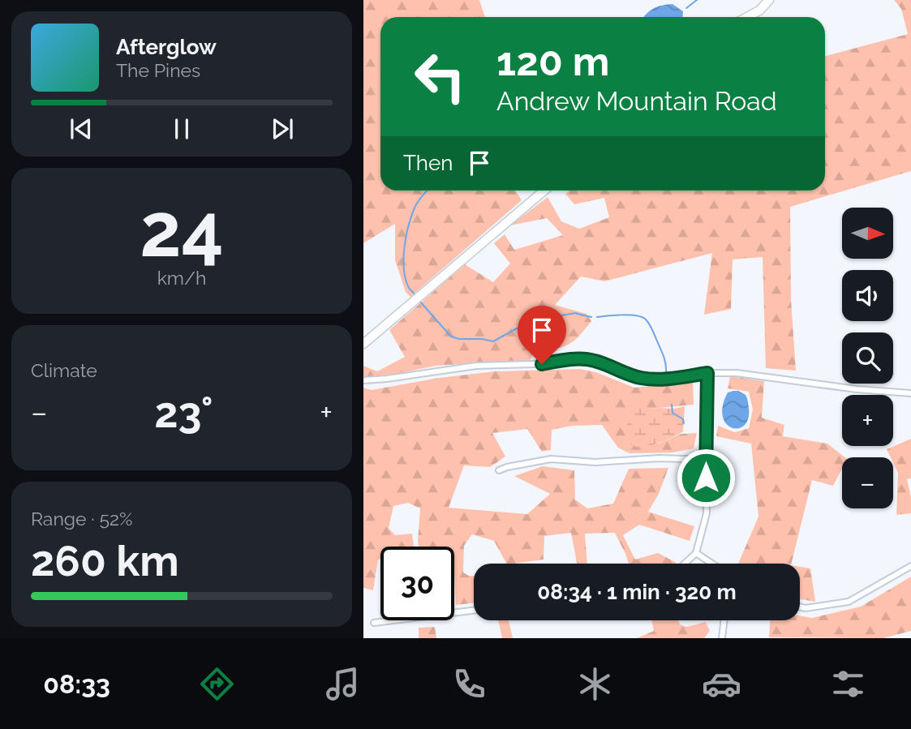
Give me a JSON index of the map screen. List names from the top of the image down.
{
  "north": "right",
  "page": {
    "turn": ["120 m", "Andrew Mountain Road"],
    "song": ["Afterglow", "The Pines"],
    "then": "Then",
    "tile": [
      ["24", "km/h"],
      "Climate",
      ["Range · 52%", "260 km"]
    ],
    "map_buttons": ["+", "−"],
    "heat": ["−", "23°", "+"],
    "limit": "30",
    "trip": "08:34 · 1 min · 320 m",
    "tabs": "08:33"
  }
}
